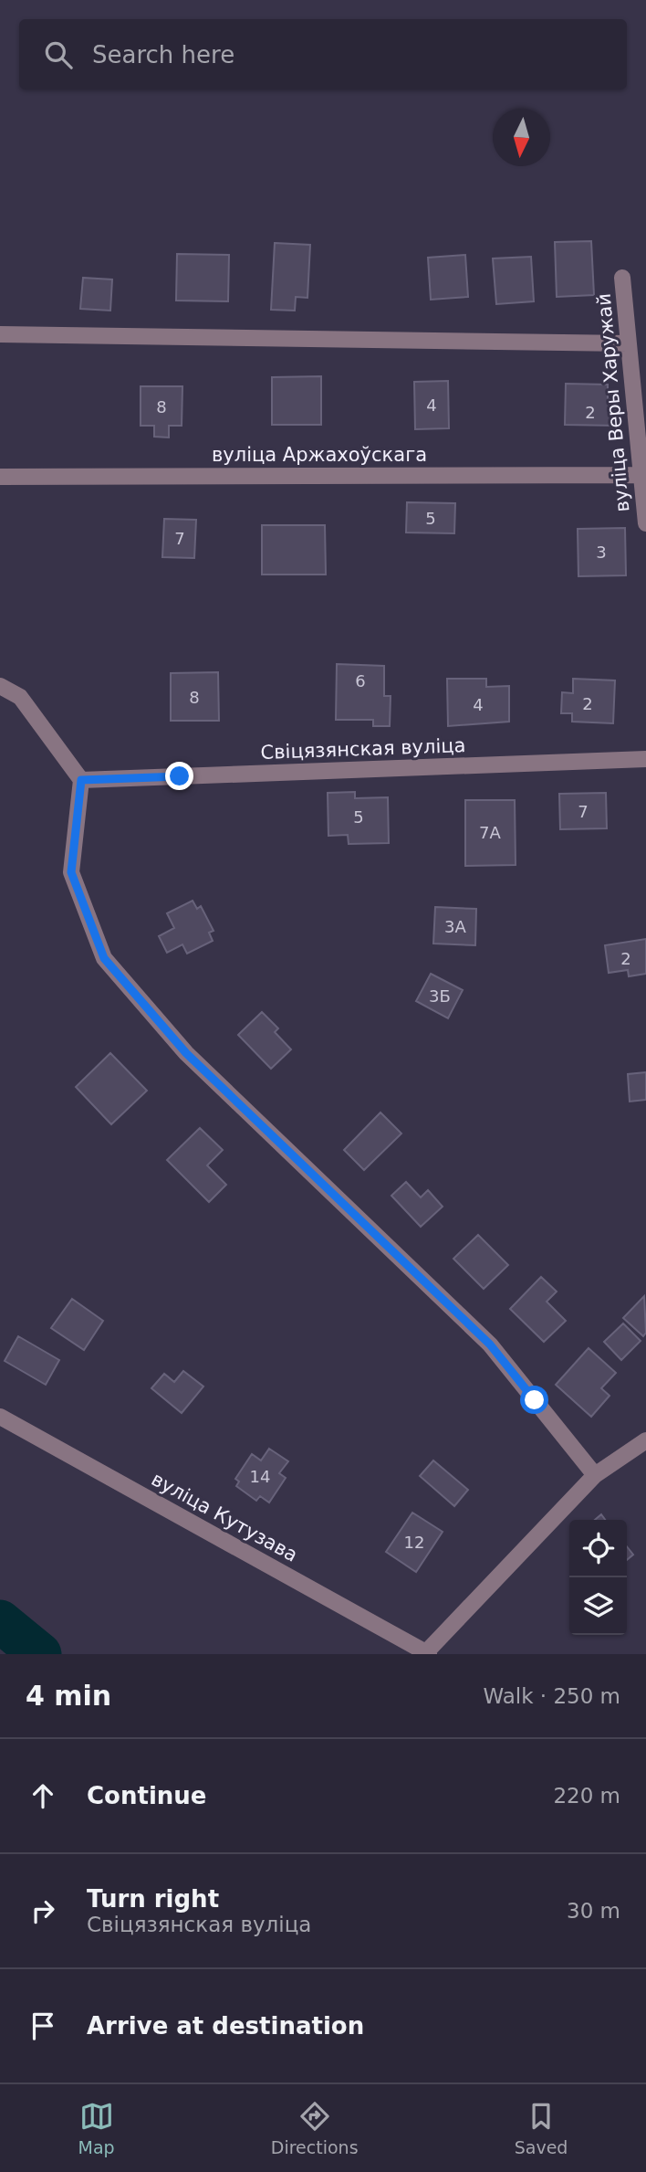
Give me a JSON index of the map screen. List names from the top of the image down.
{
  "streets": {
    "street": [
      "вуліца Веры Харужай",
      "вуліца Аржахоўскага",
      "Свіцязянская вуліца",
      "вуліца Кутузава"
    ]
  },
  "crossings": [
    ["вуліца Веры Харужай", "вуліца Аржахоўскага"]
  ],
  "house_numbers": [
    "4",
    "8",
    "2",
    "5",
    "7",
    "3",
    "6",
    "8",
    "2",
    "4",
    "7",
    "5",
    "7А",
    "3А",
    "2",
    "3Б",
    "14",
    "12"
  ],
  "north": "bottom",
  "page": {
    "search": "Search here",
    "heading": ["4 min", "Walk · 250 m"],
    "list": [
      ["Continue", "220 m"],
      ["Turn right", "Свіцязянская вуліца", "30 m"],
      "Arrive at destination"
    ],
    "nav": ["Map", "Directions", "Saved"]
  }
}
